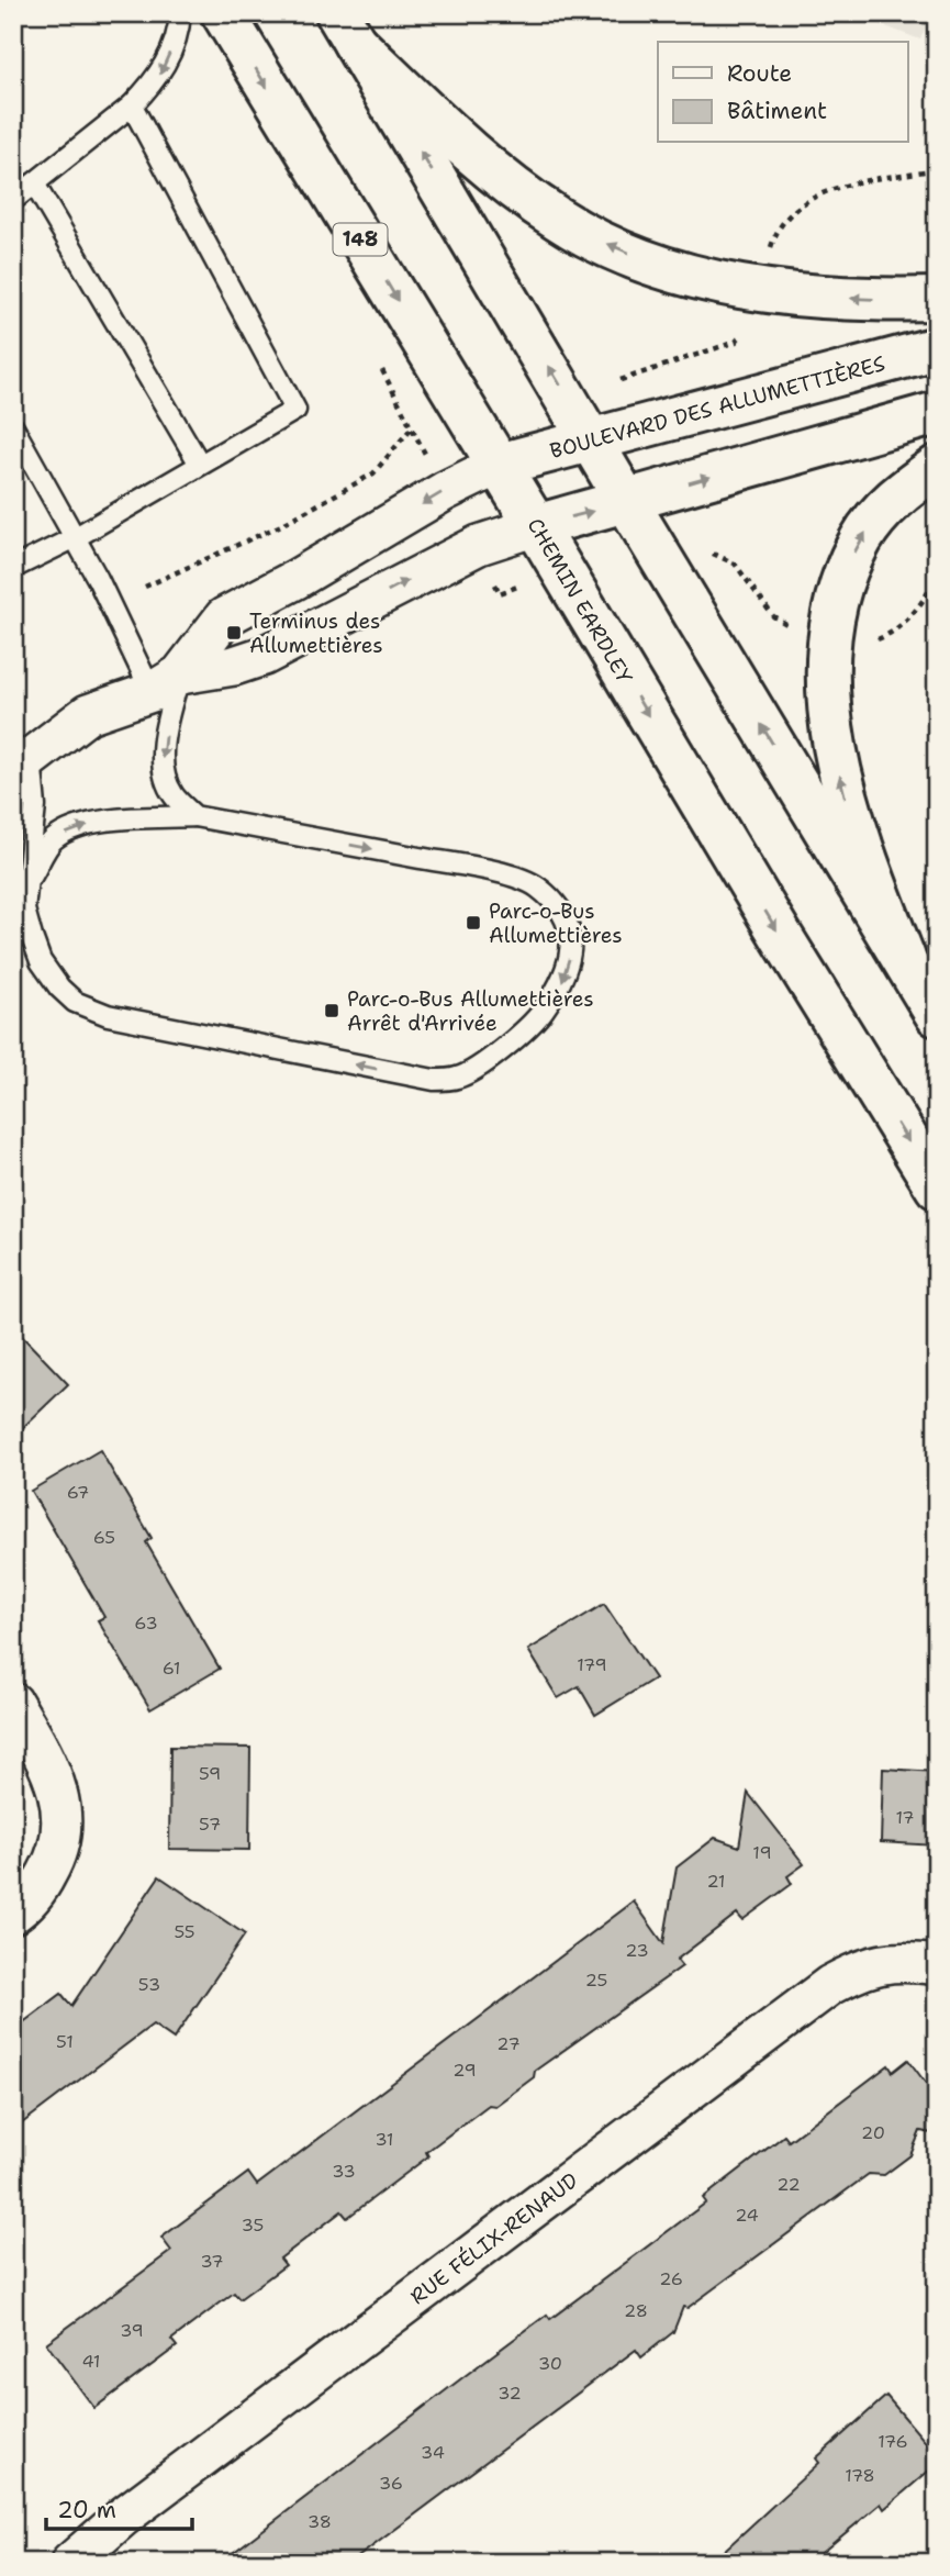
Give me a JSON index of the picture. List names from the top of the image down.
{
  "streets": {
    "main road": ["148", "BOULEVARD DES ALLUMETTIÈRES", "CHEMIN EARDLEY"],
    "street": ["RUE FÉLIX-RENAUD"]
  },
  "crossings": [
    ["BOULEVARD DES ALLUMETTIÈRES", "CHEMIN EARDLEY"]
  ],
  "places": {
    "transit": ["Terminus des Allumettières", "Parc-o-Bus Allumettières", "Parc-o-Bus Allumettières Arrêt d'Arrivée"]
  },
  "house_numbers": [
    "67",
    "65",
    "63",
    "179",
    "61",
    "59",
    "17",
    "57",
    "19",
    "21",
    "55",
    "23",
    "25",
    "53",
    "51",
    "27",
    "29",
    "20",
    "31",
    "33",
    "22",
    "24",
    "35",
    "37",
    "26",
    "28",
    "39",
    "41",
    "30",
    "32",
    "176",
    "34",
    "178",
    "36",
    "38"
  ],
  "legend": ["Route", "Bâtiment"],
  "scale_bar": "20 m"
}
